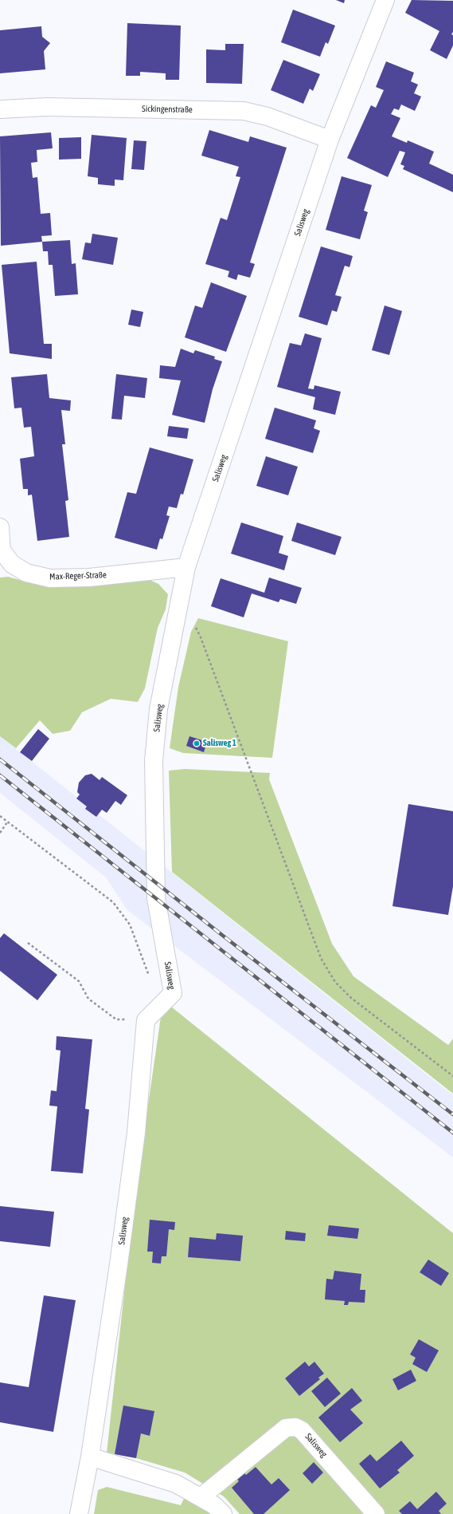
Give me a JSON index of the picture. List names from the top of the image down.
{
  "streets": {
    "street": ["Sickingenstraße", "Salisweg", "Max-Reger-Straße"]
  },
  "crossings": [
    ["Sickingenstraße", "Salisweg"],
    ["Salisweg", "Max-Reger-Straße"]
  ],
  "places": ["Salisweg 1"]
}
